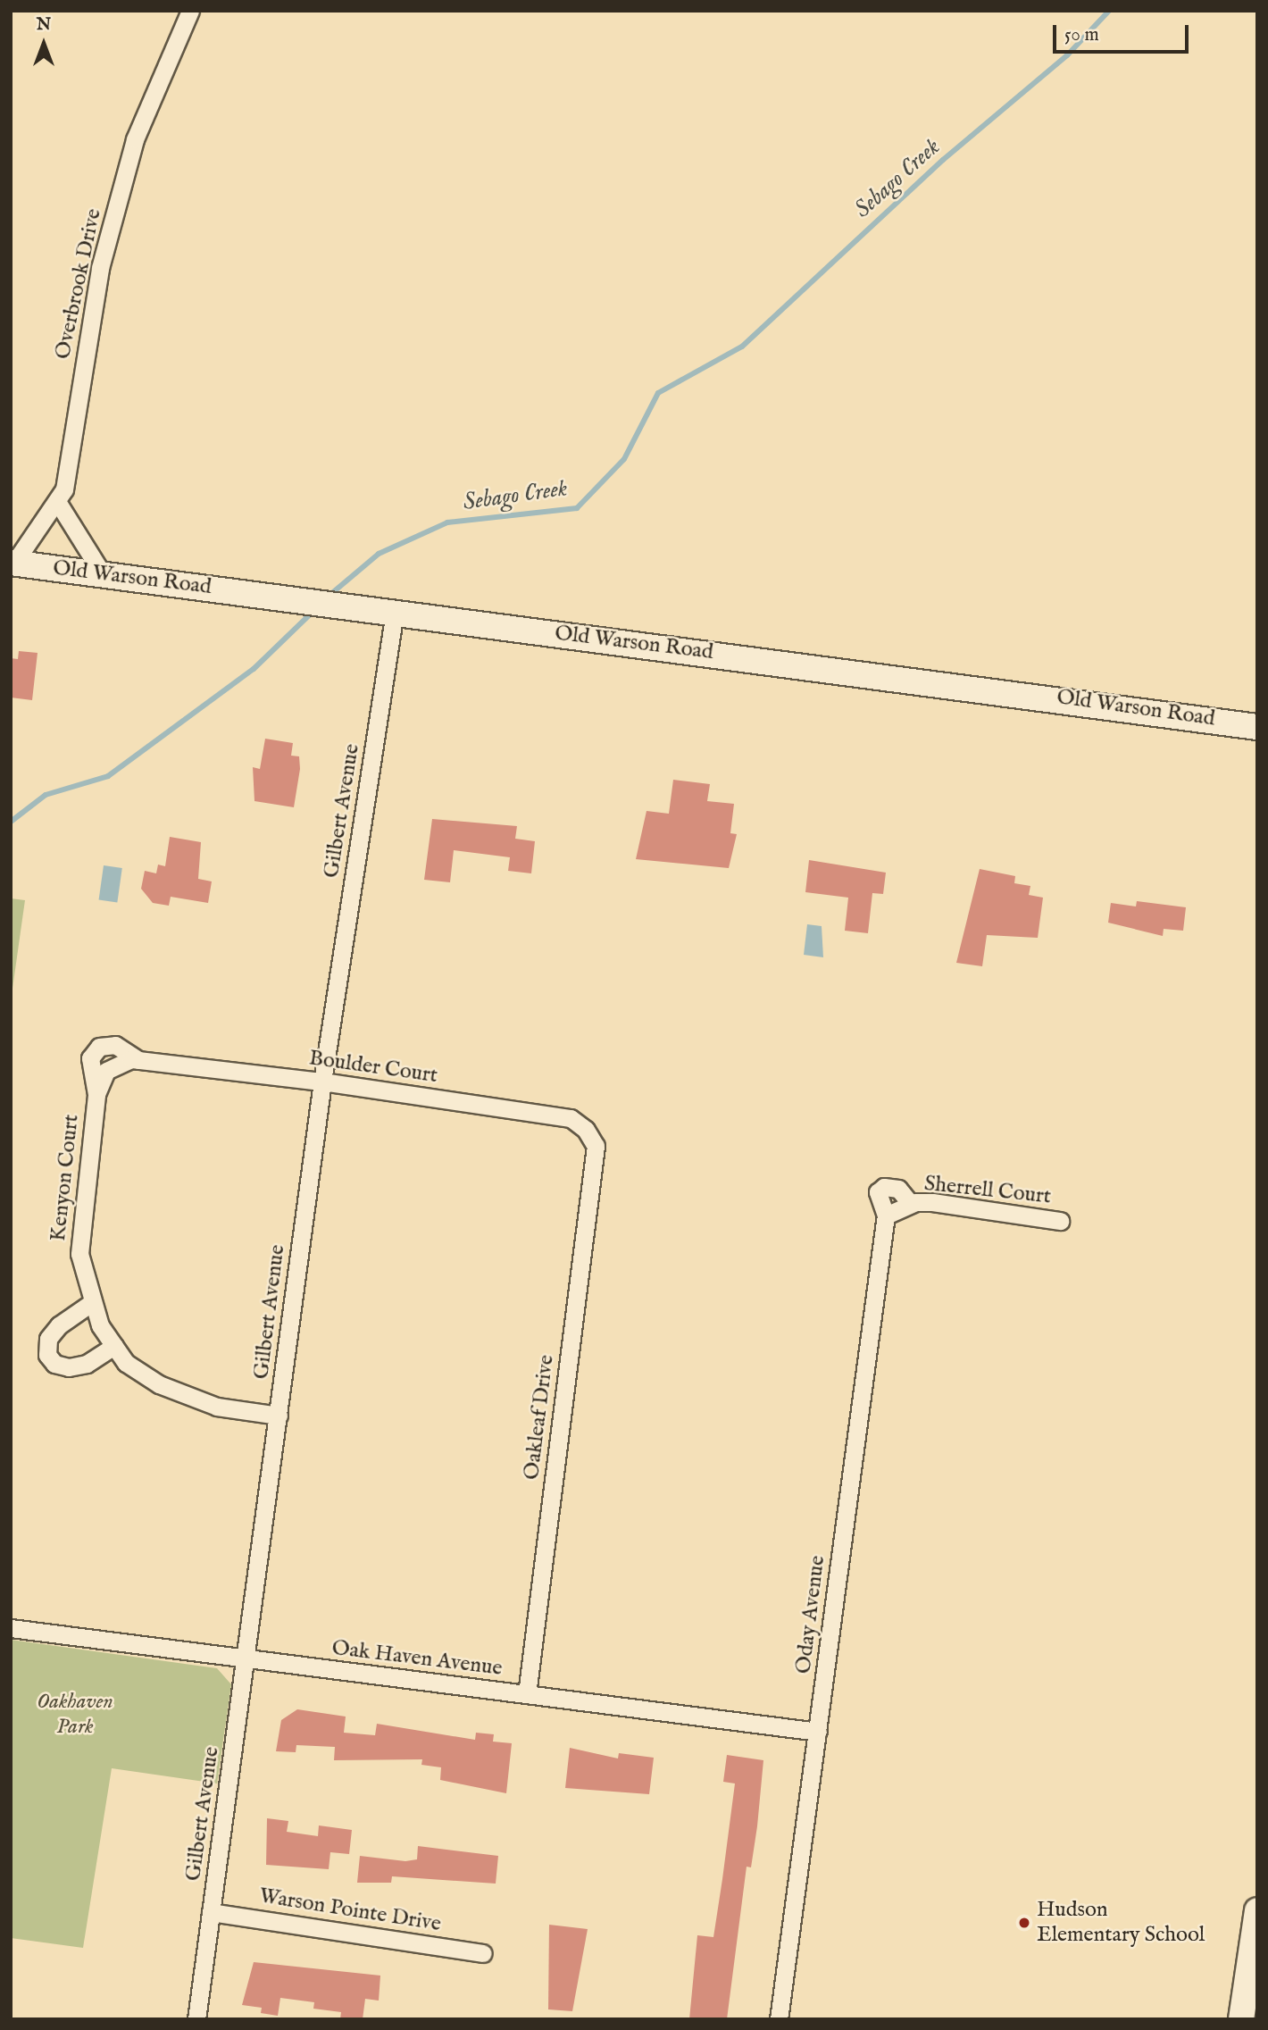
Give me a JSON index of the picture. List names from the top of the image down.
{
  "streets": {
    "street": [
      "Overbrook Drive",
      "Old Warson Road",
      "Gilbert Avenue",
      "Boulder Court",
      "Kenyon Court",
      "Sherrell Court",
      "Oakleaf Drive",
      "Oday Avenue",
      "Oak Haven Avenue",
      "Warson Pointe Drive"
    ]
  },
  "crossings": [
    ["Overbrook Drive", "Old Warson Road"],
    ["Old Warson Road", "Gilbert Avenue"],
    ["Gilbert Avenue", "Boulder Court"],
    ["Gilbert Avenue", "Kenyon Court"],
    ["Gilbert Avenue", "Oak Haven Avenue"],
    ["Gilbert Avenue", "Warson Pointe Drive"],
    ["Boulder Court", "Kenyon Court"],
    ["Boulder Court", "Oakleaf Drive"],
    ["Sherrell Court", "Oday Avenue"],
    ["Oakleaf Drive", "Oak Haven Avenue"],
    ["Oday Avenue", "Oak Haven Avenue"]
  ],
  "water": ["Sebago Creek"],
  "parks": ["Oakhaven Park"],
  "places": ["Hudson Elementary School"],
  "scale_bar": "50 m",
  "north": "top"
}
